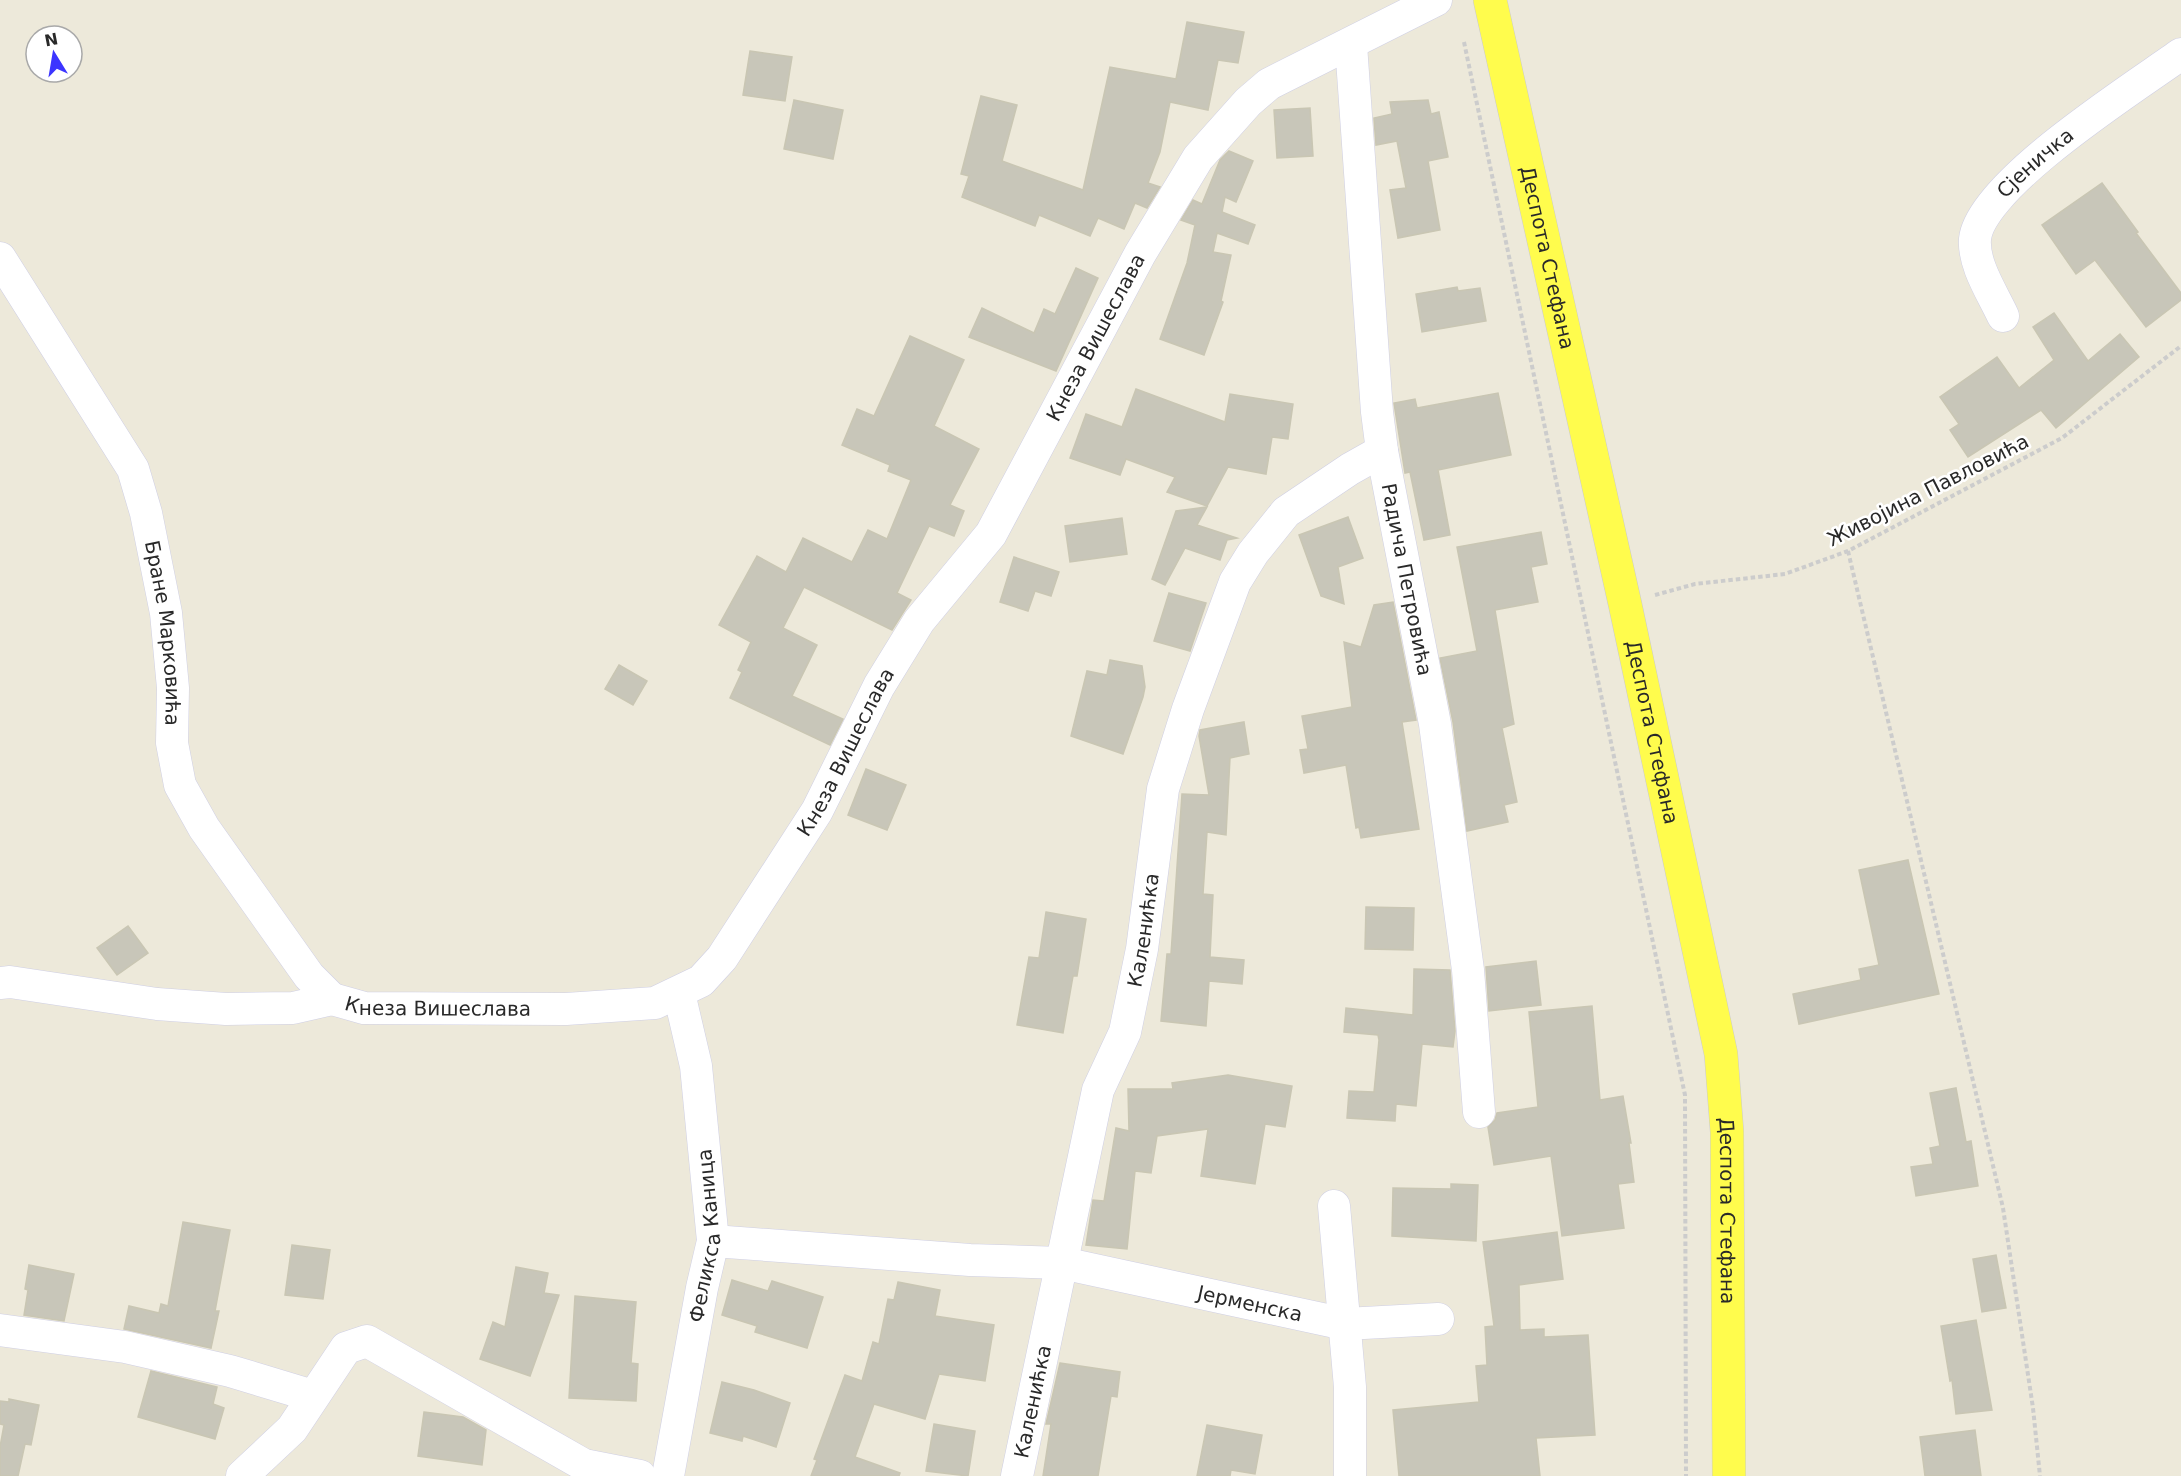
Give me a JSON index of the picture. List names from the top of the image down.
{
  "streets": {
    "main road": ["Деспота Стефана"],
    "street": [
      "Сјеничка",
      "Кнеза Вишеслава",
      "Радича Петровића",
      "Бране Марковића",
      "Каленићка",
      "Феликса Каница",
      "Јерменска"
    ],
    "path": ["Живојина Павловића"]
  },
  "crossings": [
    ["Деспота Стефана", "Живојина Павловића"],
    ["Кнеза Вишеслава", "Радича Петровића"],
    ["Кнеза Вишеслава", "Бране Марковића"],
    ["Кнеза Вишеслава", "Феликса Каница"],
    ["Радича Петровића", "Каленићка"],
    ["Каленићка", "Јерменска"],
    ["Феликса Каница", "Јерменска"]
  ],
  "north": "top"
}
